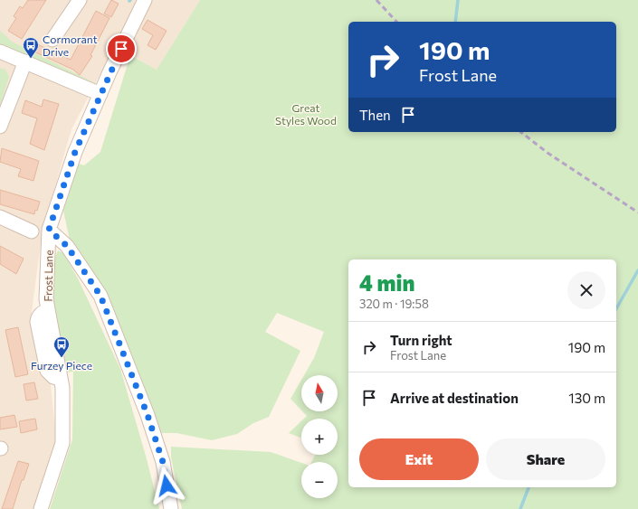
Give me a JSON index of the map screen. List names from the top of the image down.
{
  "streets": {
    "street": ["Frost Lane"]
  },
  "parks": ["Great Styles Wood"],
  "places": {
    "bus stop": ["Cormorant Drive", "Furzey Piece"]
  },
  "north": "top",
  "page": {
    "turn": ["190 m", "Frost Lane"],
    "then": "Then",
    "heading": ["4 min", "320 m · 19:58"],
    "list": [
      {
        "name": "Turn right",
        "note": "Frost Lane",
        "value": "190 m"
      },
      {
        "name": "Arrive at destination",
        "value": "130 m"
      }
    ],
    "map_buttons": ["+", "−"],
    "buttons": ["Exit", "Share"]
  }
}
